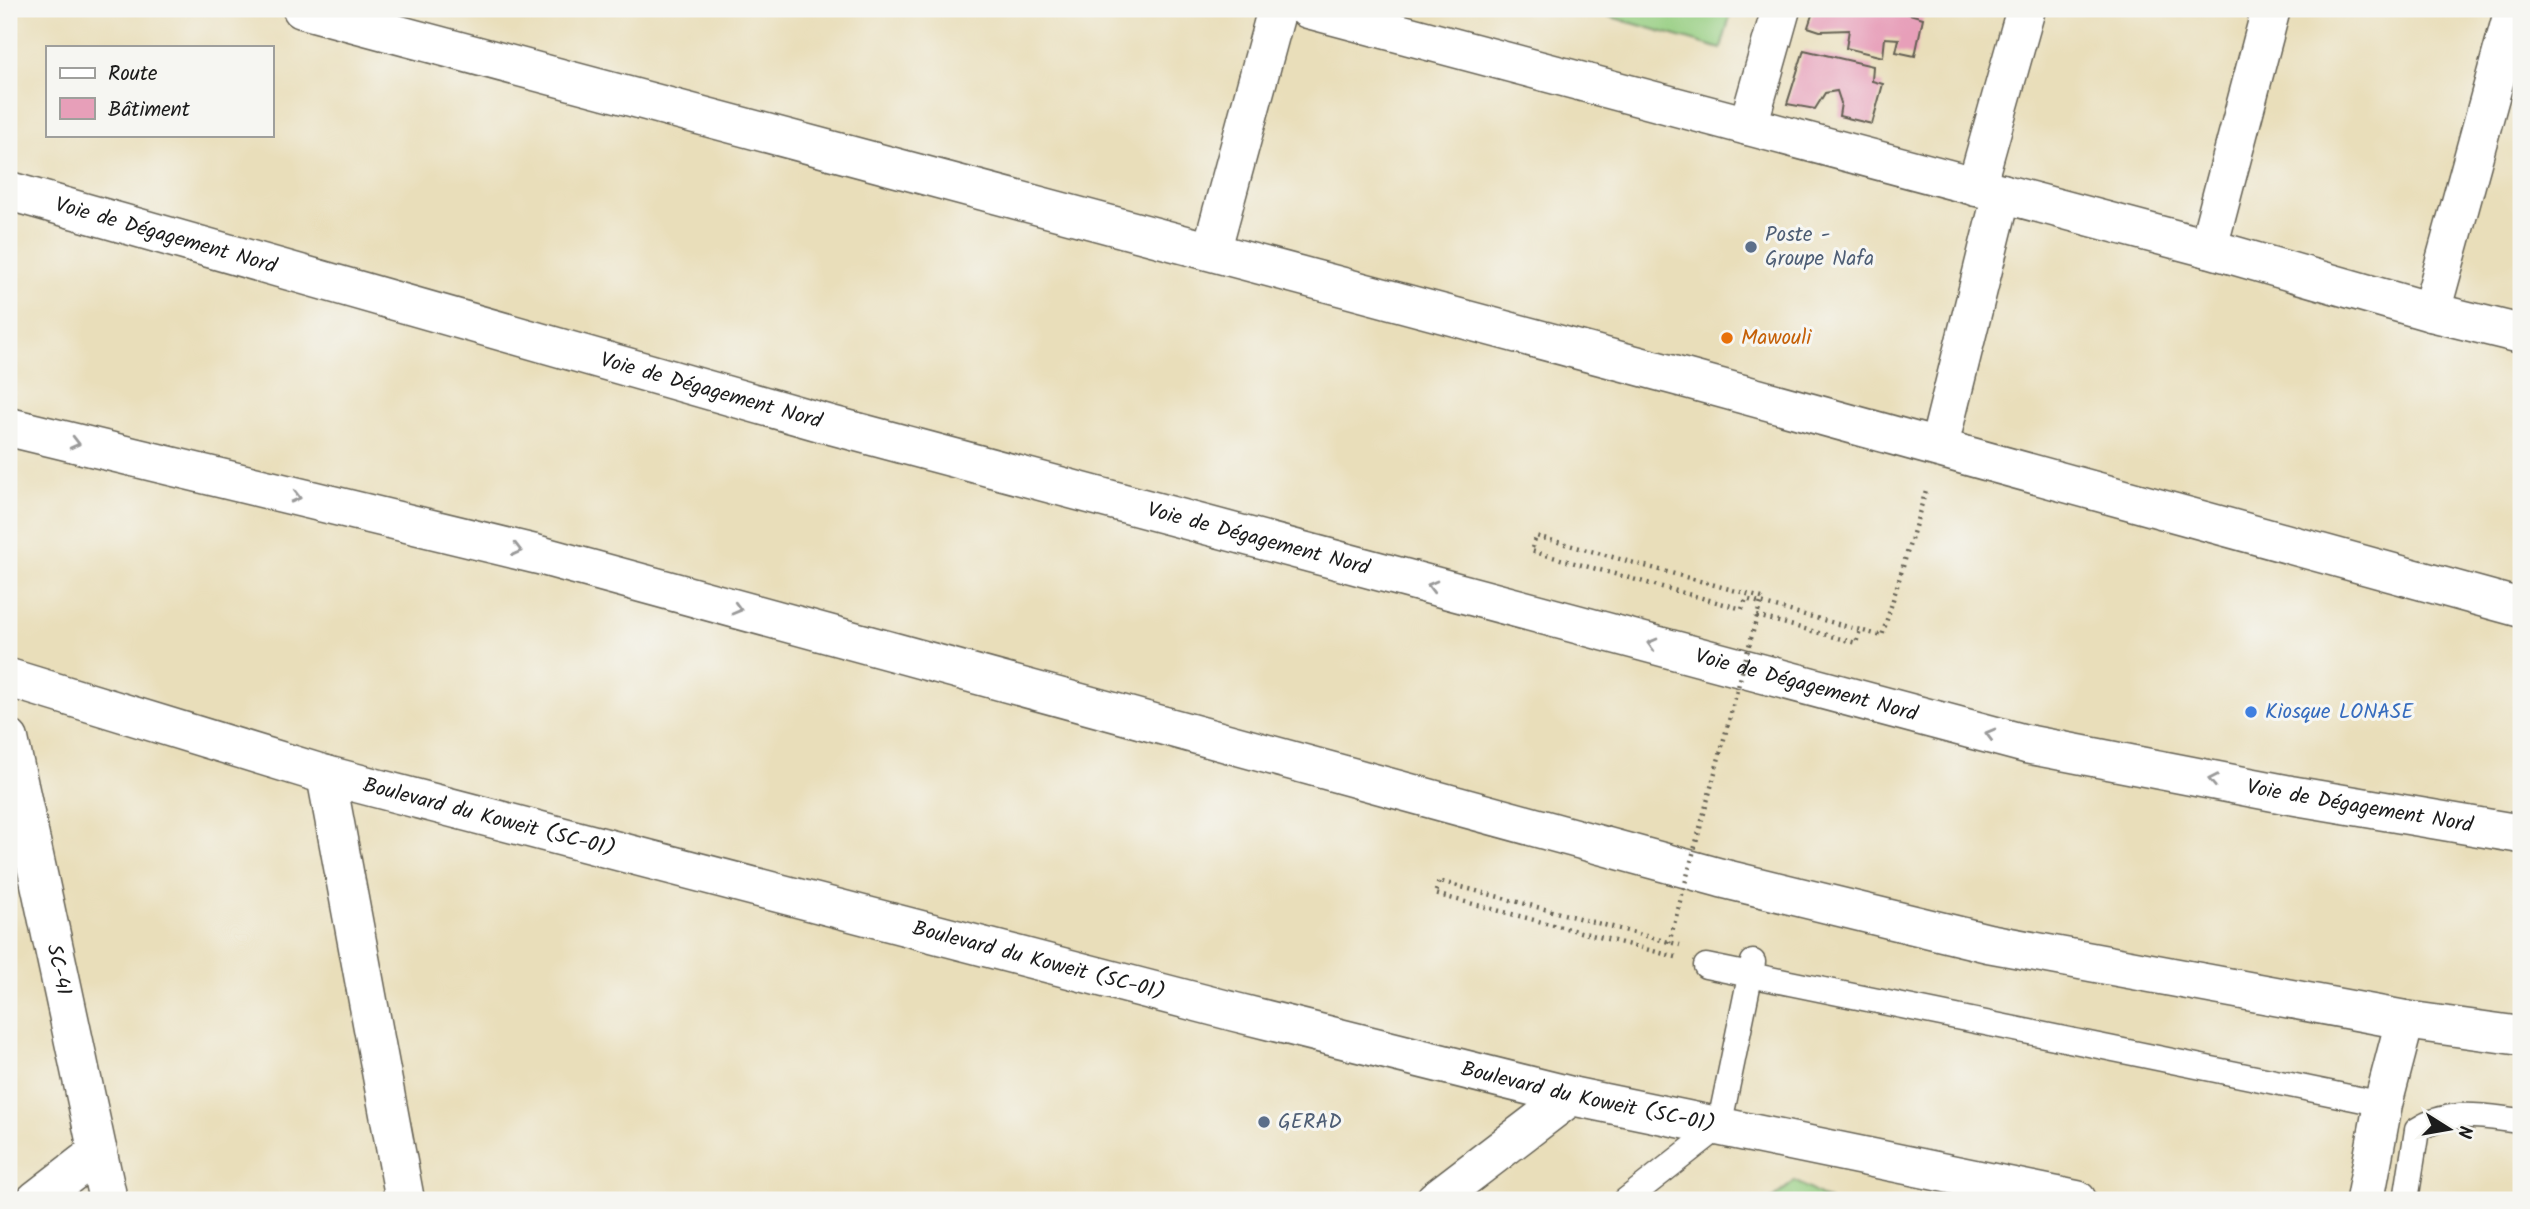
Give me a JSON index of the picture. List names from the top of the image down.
{
  "streets": {
    "main road": ["Voie de Dégagement Nord", "Boulevard du Koweit (SC-01)", "SC-41"]
  },
  "places": [
    "Poste - Groupe Nafa",
    "Mawouli",
    "Kiosque LONASE",
    "GERAD"
  ],
  "legend": ["Route", "Bâtiment"],
  "north": "right"
}
